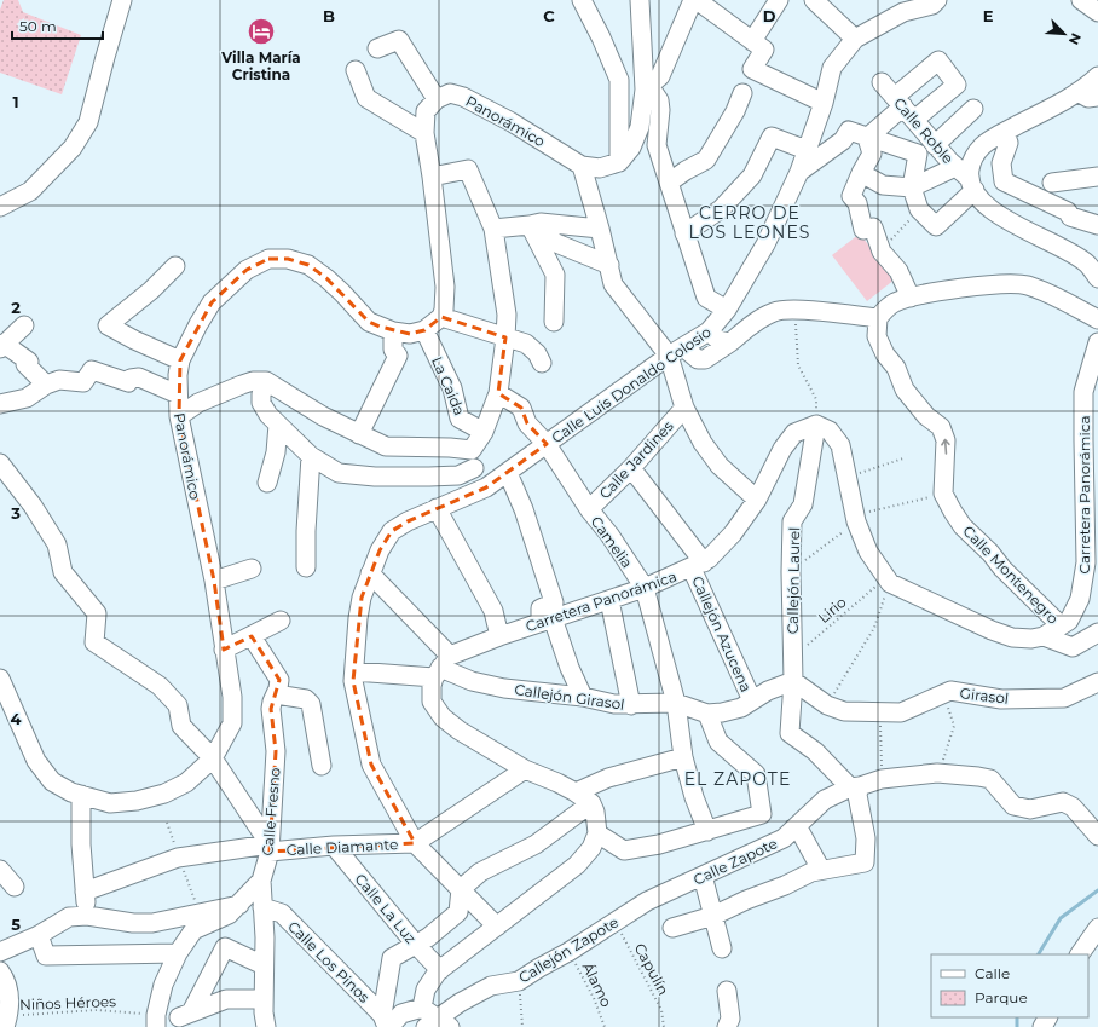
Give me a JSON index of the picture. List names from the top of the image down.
{
  "streets": {
    "street": [
      "Panorámico",
      "Calle Roble",
      "Calle Luis Donaldo Colosio",
      "La Caida",
      "Calle Jardines",
      "Carretera Panorámica",
      "Camelia",
      "Calle Montenegro",
      "Callejón Laurel",
      "Callejón Azucena",
      "Girasol",
      "Callejón Girasol",
      "Calle Fresno",
      "Calle Diamante",
      "Calle Zapote",
      "Calle La Luz",
      "Callejón Zapote",
      "Calle Los Pinos"
    ],
    "path": [
      "Lirio",
      "Capulín",
      "Álamo",
      "Niños Héroes"
    ]
  },
  "crossings": [
    ["Panorámico", "La Caida"],
    ["Calle Luis Donaldo Colosio", "Camelia"],
    ["Calle Luis Donaldo Colosio", "Calle Diamante"],
    ["Calle Jardines", "Camelia"],
    ["Calle Jardines", "Callejón Azucena"],
    ["Carretera Panorámica", "Camelia"],
    ["Carretera Panorámica", "Calle Montenegro"],
    ["Carretera Panorámica", "Callejón Laurel"],
    ["Carretera Panorámica", "Lirio"],
    ["Carretera Panorámica", "Callejón Azucena"],
    ["Carretera Panorámica", "Callejón Girasol"],
    ["Camelia", "Callejón Girasol"],
    ["Callejón Laurel", "Lirio"],
    ["Callejón Laurel", "Girasol"],
    ["Callejón Laurel", "Callejón Girasol"],
    ["Callejón Azucena", "Callejón Girasol"],
    ["Girasol", "Callejón Girasol"],
    ["Calle Fresno", "Calle Diamante"],
    ["Calle Fresno", "Calle Los Pinos"],
    ["Calle Diamante", "Calle La Luz"],
    ["Calle Zapote", "Callejón Zapote"],
    ["Callejón Zapote", "Capulín"],
    ["Callejón Zapote", "Álamo"]
  ],
  "districts": ["CERRO DE LOS LEONES", "EL ZAPOTE"],
  "places": {
    "hotel": ["Villa María Cristina"]
  },
  "legend": ["Calle", "Parque"],
  "scale_bar": "50 m",
  "north": "bottom right",
  "grid": {
    "columns": [
      "B",
      "C",
      "D",
      "E"
    ],
    "rows": [
      "1",
      "2",
      "3",
      "4",
      "5"
    ]
  }
}
